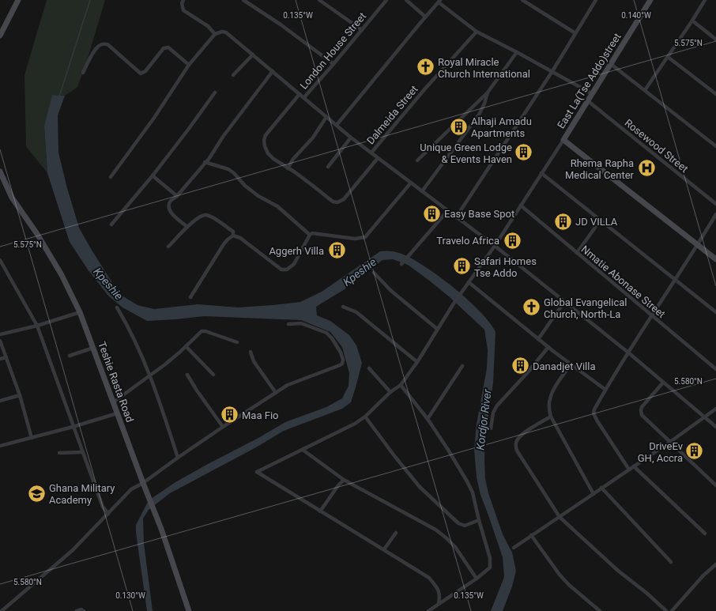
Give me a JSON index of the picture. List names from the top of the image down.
{
  "streets": {
    "main road": ["East La(Tse Addo)street", "Teshie Rasta Road"],
    "street": [
      "London House Street",
      "Dalmeida Street",
      "Rosewood Street",
      "Nmatie Abonase Street"
    ]
  },
  "crossings": [
    ["East La(Tse Addo)street", "Rosewood Street"]
  ],
  "water": ["Kpeshie", "Kordjor River"],
  "places": {
    "church": ["Royal Miracle Church International", "Global Evangelical Church, North-La"],
    "building": [
      "Alhaji Amadu Apartments",
      "Unique Green Lodge & Events Haven",
      "Easy Base Spot",
      "JD VILLA",
      "Travelo Africa",
      "Aggerh Villa",
      "Safari Homes Tse Addo",
      "Danadjet Villa",
      "Maa Fio",
      "DriveEv GH, Accra"
    ],
    "hospital": ["Rhema Rapha Medical Center"],
    "school or university": ["Ghana Military Academy"]
  },
  "coordinates": [
    "0.135°W",
    "0.140°W",
    "5.575°N",
    "5.580°N",
    "0.130°W"
  ]
}
